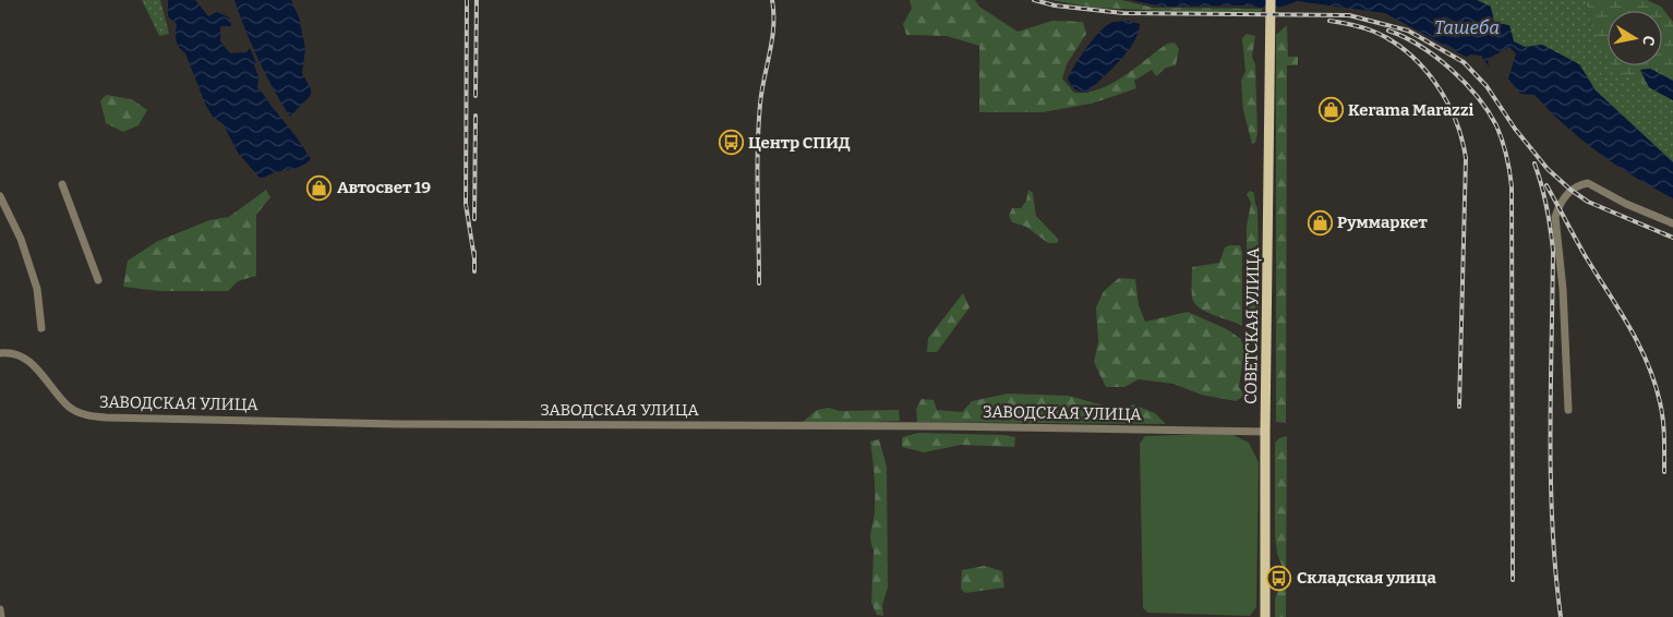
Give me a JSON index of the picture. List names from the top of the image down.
{
  "streets": {
    "main road": ["СОВЕТСКАЯ УЛИЦА"],
    "street": ["ЗАВОДСКАЯ УЛИЦА"]
  },
  "crossings": [
    ["СОВЕТСКАЯ УЛИЦА", "ЗАВОДСКАЯ УЛИЦА"]
  ],
  "water": ["Ташеба"],
  "places": {
    "shop": ["Kerama Marazzi", "Автосвет 19", "Руммаркет"],
    "bus stop": ["Центр СПИД", "Складская улица"]
  },
  "north": "right"
}
